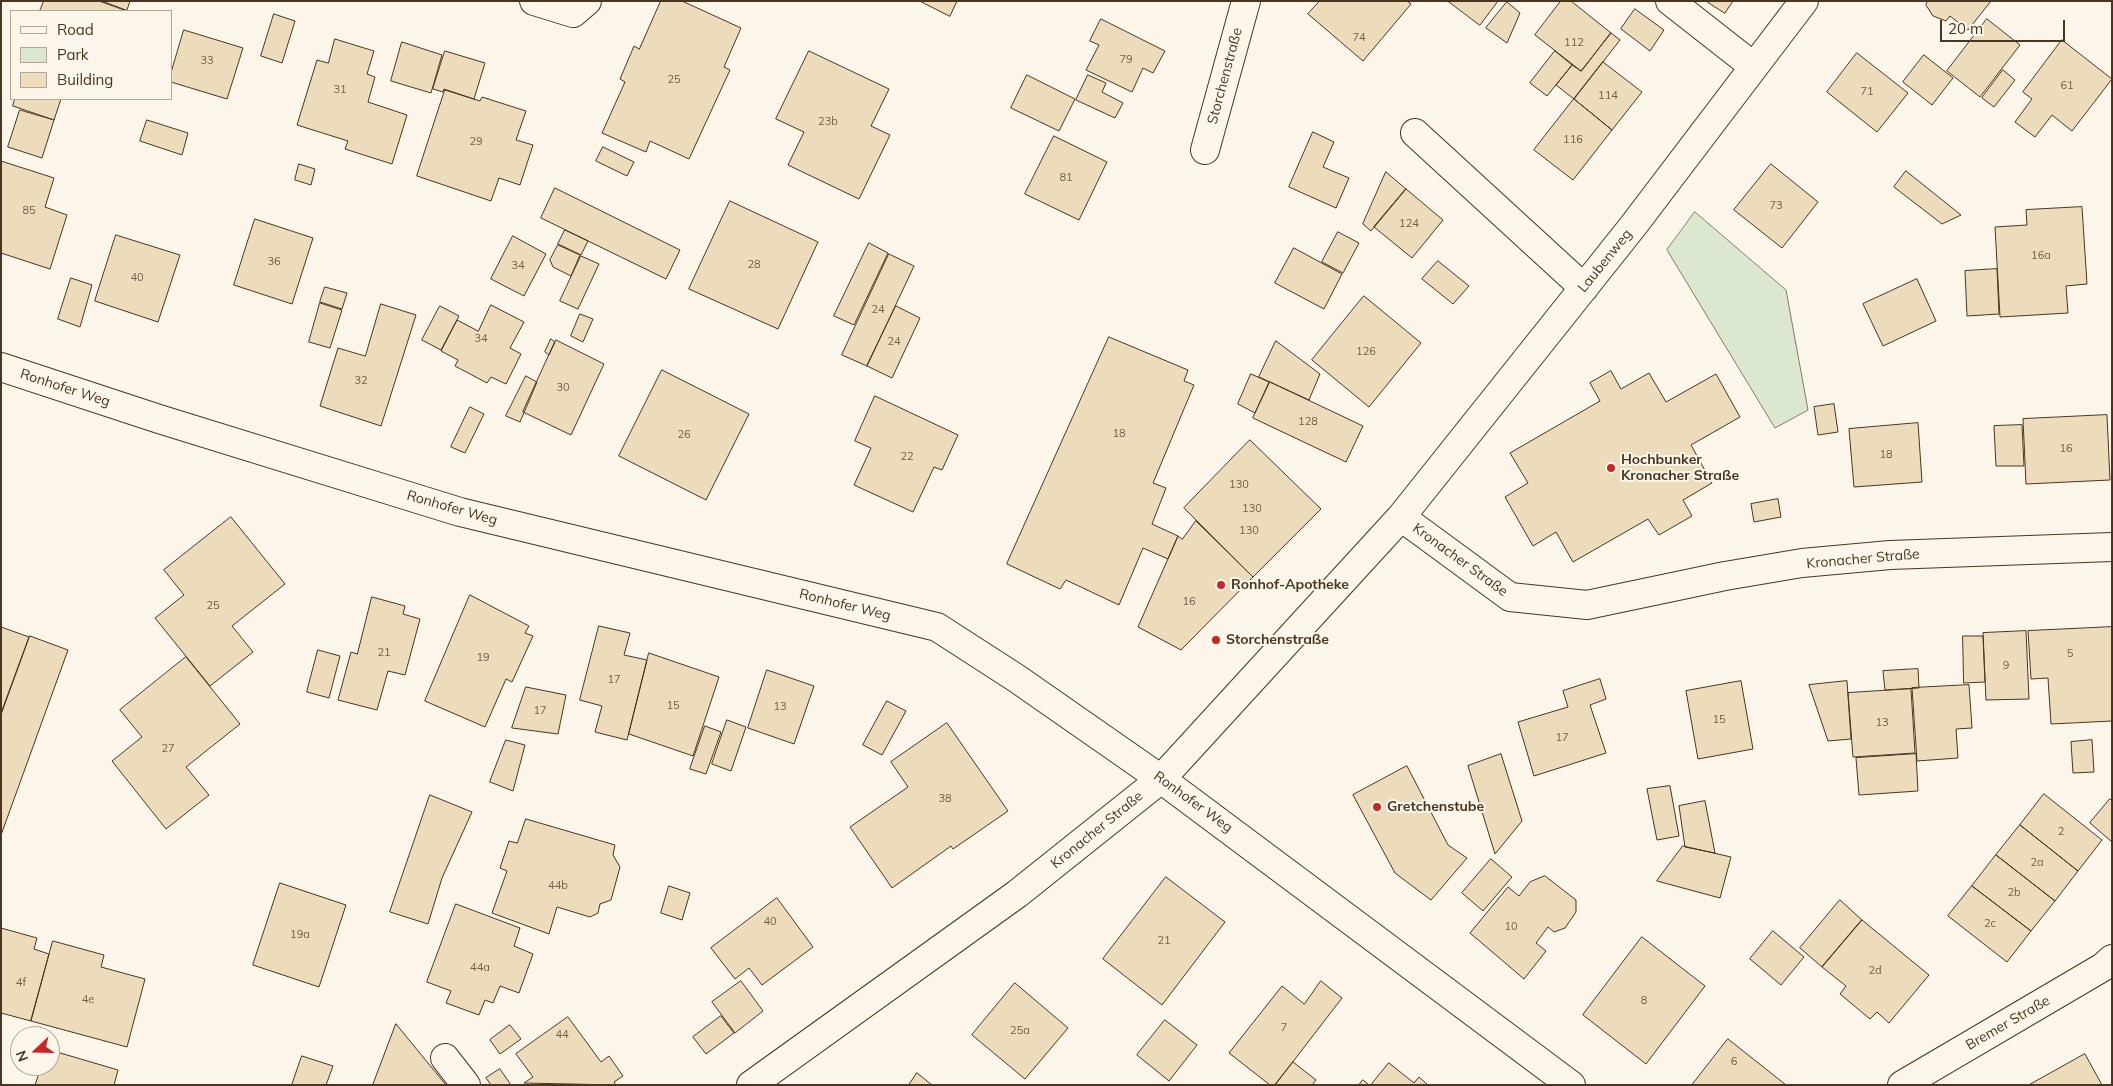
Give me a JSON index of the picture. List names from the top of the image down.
{
  "streets": {
    "street": [
      "Storchenstraße",
      "Laubenweg",
      "Ronhofer Weg",
      "Kronacher Straße",
      "Bremer Straße"
    ]
  },
  "crossings": [
    ["Laubenweg", "Kronacher Straße"],
    ["Ronhofer Weg", "Kronacher Straße"]
  ],
  "places": [
    "Hochbunker Kronacher Straße",
    "Ronhof-Apotheke",
    "Storchenstraße",
    "Gretchenstube"
  ],
  "house_numbers": [
    "74",
    "112",
    "79",
    "33",
    "25",
    "61",
    "31",
    "71",
    "114",
    "23b",
    "116",
    "29",
    "81",
    "73",
    "85",
    "124",
    "16a",
    "36",
    "28",
    "34",
    "40",
    "24",
    "34",
    "24",
    "126",
    "32",
    "30",
    "128",
    "18",
    "26",
    "16",
    "18",
    "22",
    "130",
    "130",
    "130",
    "16",
    "25",
    "21",
    "5",
    "19",
    "9",
    "17",
    "15",
    "13",
    "17",
    "15",
    "13",
    "17",
    "27",
    "38",
    "2",
    "2a",
    "44b",
    "2b",
    "40",
    "2c",
    "10",
    "19a",
    "21",
    "44a",
    "2d",
    "4f",
    "4e",
    "8",
    "7",
    "25a",
    "44",
    "6"
  ],
  "legend": ["Road", "Park", "Building"],
  "scale_bar": "20 m",
  "north": "left"
}
